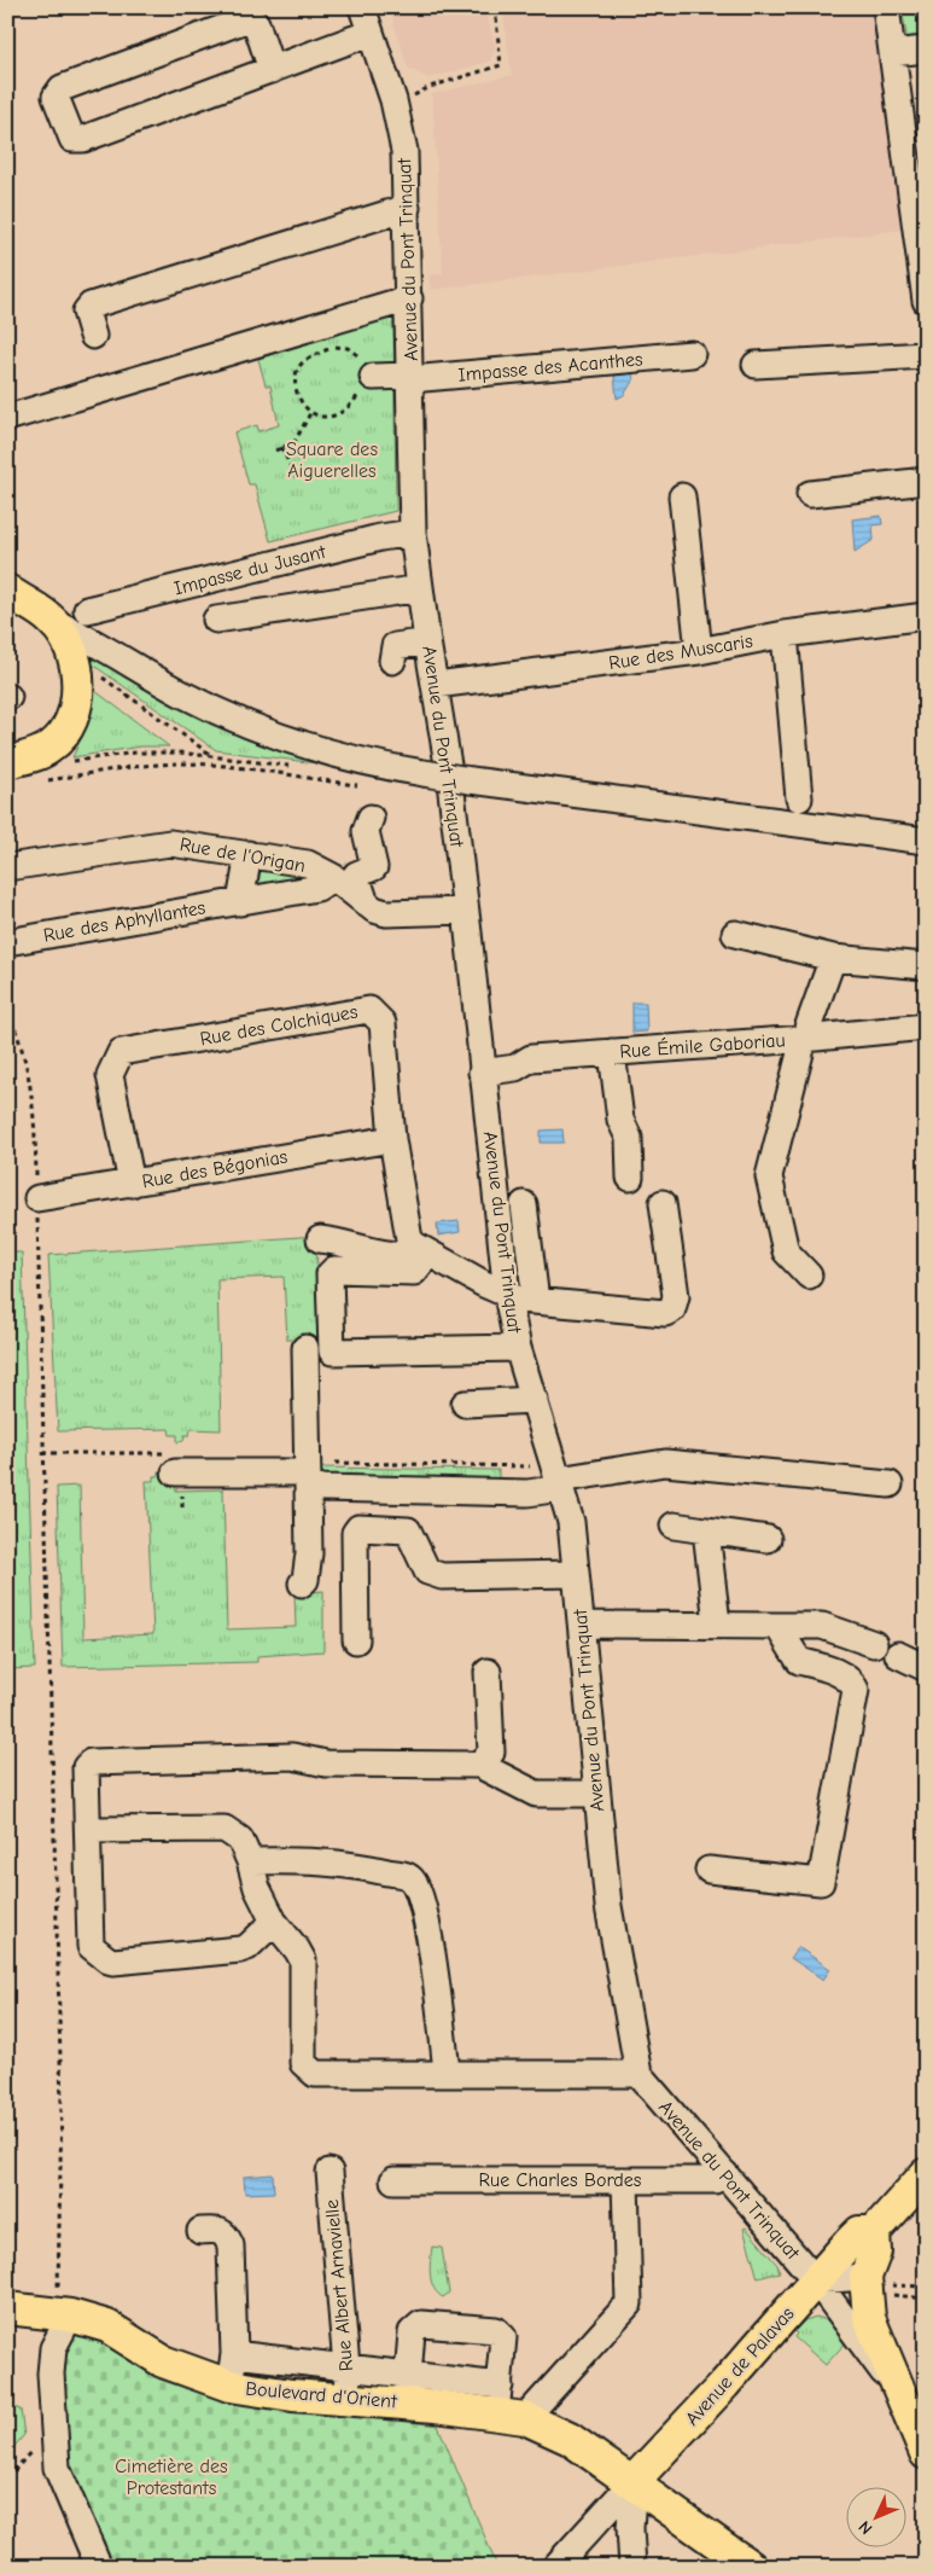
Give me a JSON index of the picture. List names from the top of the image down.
{
  "streets": {
    "main road": ["Avenue de Palavas", "Boulevard d'Orient"],
    "street": [
      "Avenue du Pont Trinquat",
      "Impasse des Acanthes",
      "Impasse du Jusant",
      "Rue des Muscaris",
      "Rue de l'Origan",
      "Rue des Aphyllantes",
      "Rue des Colchiques",
      "Rue Émile Gaboriau",
      "Rue des Bégonias",
      "Rue Charles Bordes",
      "Rue Albert Arnavielle"
    ]
  },
  "crossings": [
    ["Avenue du Pont Trinquat", "Impasse des Acanthes"],
    ["Avenue du Pont Trinquat", "Impasse du Jusant"],
    ["Avenue du Pont Trinquat", "Rue des Muscaris"],
    ["Avenue du Pont Trinquat", "Rue de l'Origan"],
    ["Avenue du Pont Trinquat", "Rue des Colchiques"],
    ["Avenue du Pont Trinquat", "Rue Émile Gaboriau"],
    ["Avenue du Pont Trinquat", "Rue Charles Bordes"],
    ["Avenue du Pont Trinquat", "Avenue de Palavas"],
    ["Rue de l'Origan", "Rue des Aphyllantes"],
    ["Rue des Colchiques", "Rue des Bégonias"],
    ["Rue Albert Arnavielle", "Boulevard d'Orient"],
    ["Avenue de Palavas", "Boulevard d'Orient"]
  ],
  "parks": ["Square des Aiguerelles", "Cimetière des Protestants"],
  "north": "bottom left"
}
